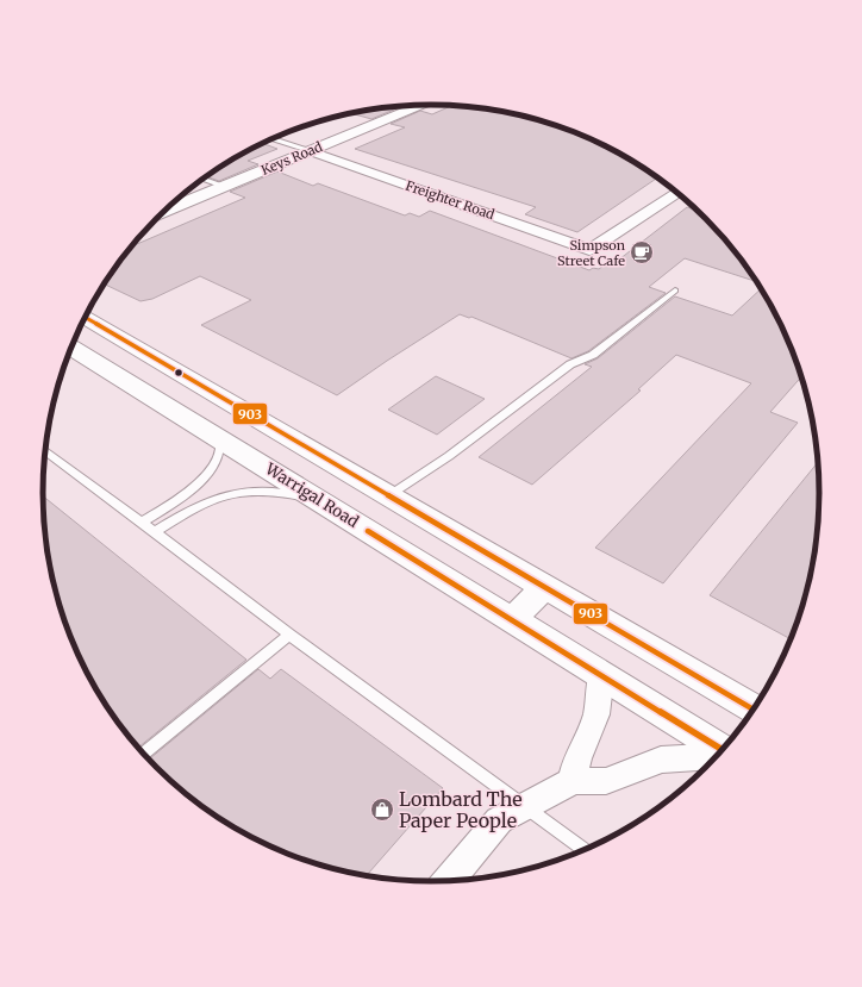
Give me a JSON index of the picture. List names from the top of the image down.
{
  "streets": {
    "main road": ["Keys Road", "Warrigal Road"],
    "street": ["Freighter Road"]
  },
  "crossings": [
    ["Keys Road", "Freighter Road"]
  ],
  "places": {
    "cafe": ["Simpson Street Cafe"],
    "shop": ["Lombard The Paper People"]
  },
  "lines": ["transit line 903"]
}
